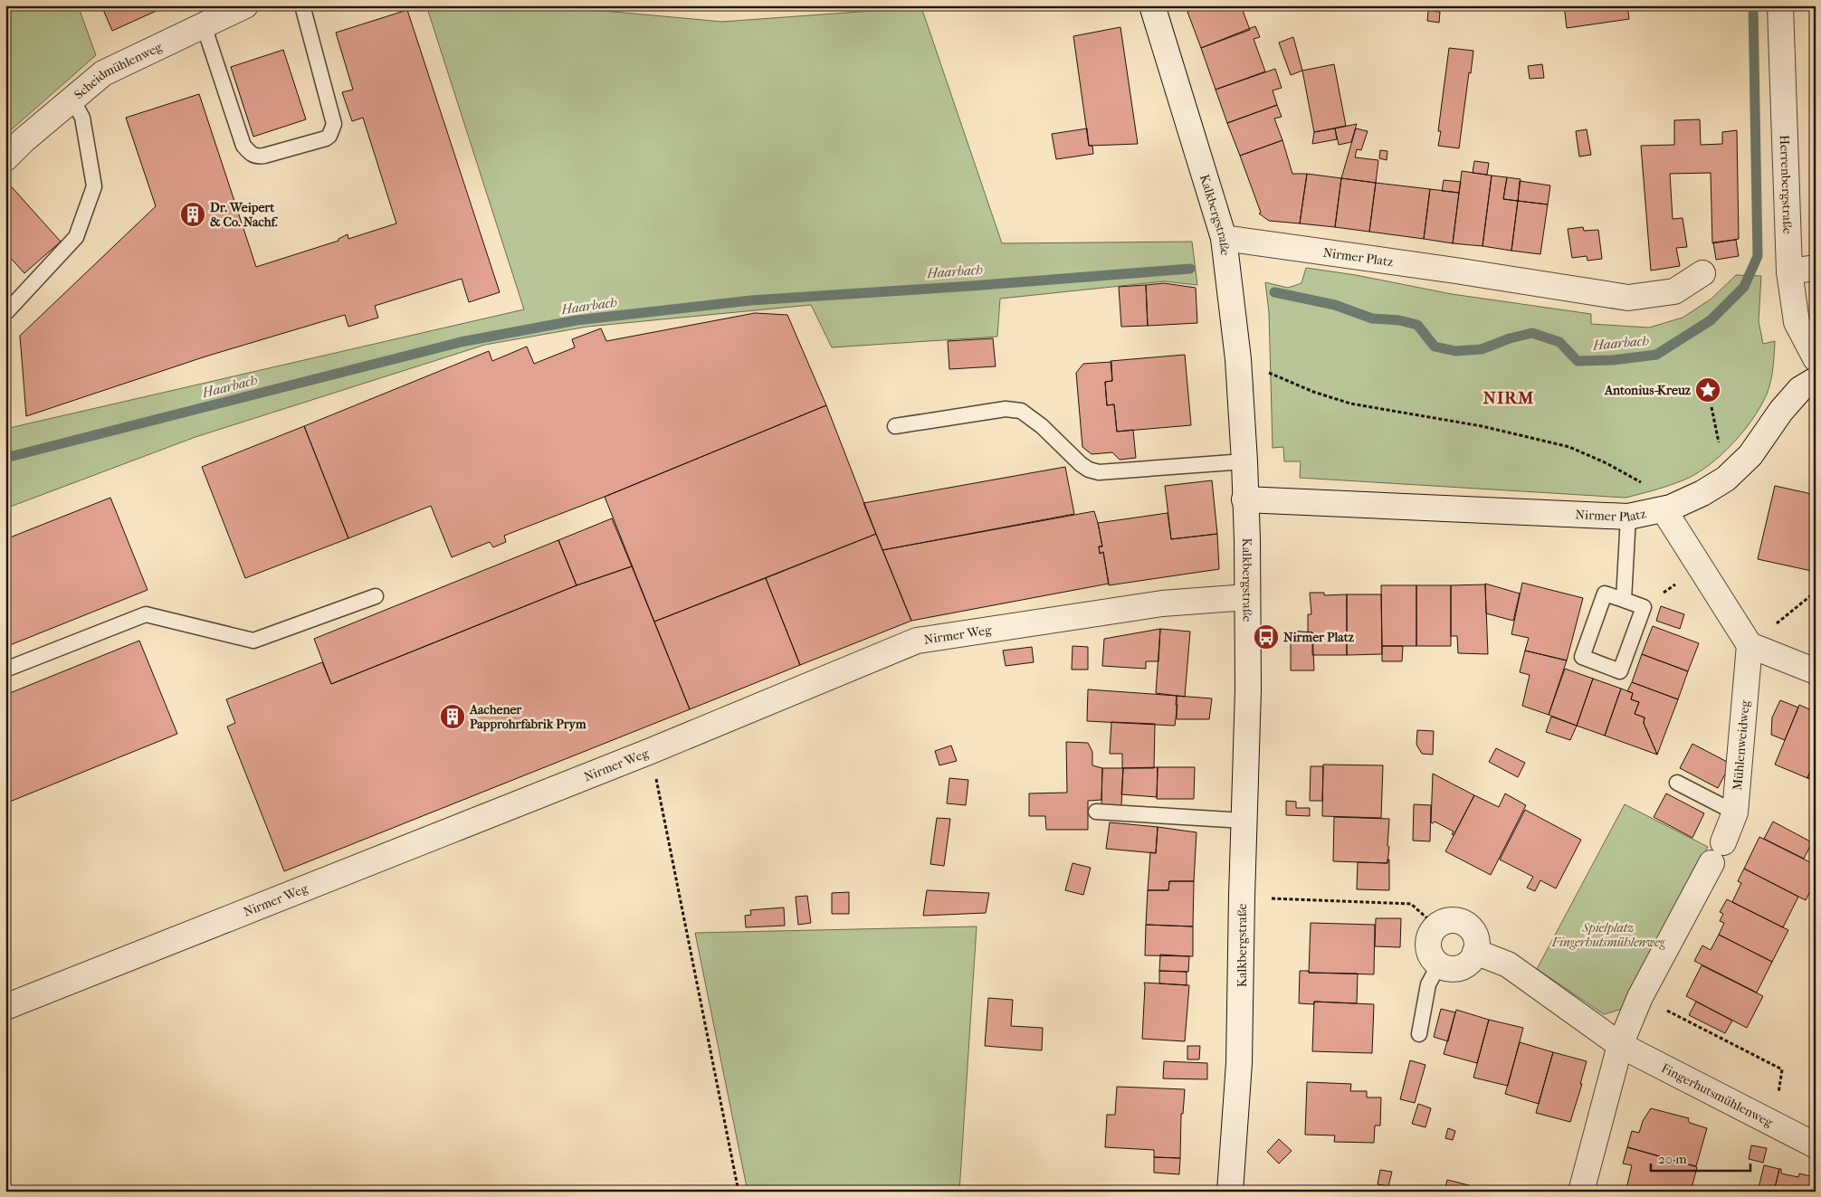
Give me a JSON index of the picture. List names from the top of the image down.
{
  "streets": {
    "street": [
      "Scheidmühlenweg",
      "Herrenbergstraße",
      "Kalkbergstraße",
      "Nirmer Platz",
      "Nirmer Weg",
      "Mühlenweidweg",
      "Fingerhutsmühlenweg"
    ]
  },
  "crossings": [
    ["Kalkbergstraße", "Nirmer Platz"],
    ["Kalkbergstraße", "Nirmer Weg"]
  ],
  "districts": ["NIRM"],
  "water": ["Haarbach"],
  "parks": ["Spielplatz Fingerhutsmühlenweg"],
  "places": {
    "building": ["Dr. Weipert & Co. Nachf.", "Aachener Papprohrfabrik Prym"],
    "place": ["Antonius-Kreuz"],
    "bus stop": ["Nirmer Platz"]
  },
  "scale_bar": "20 m"
}
